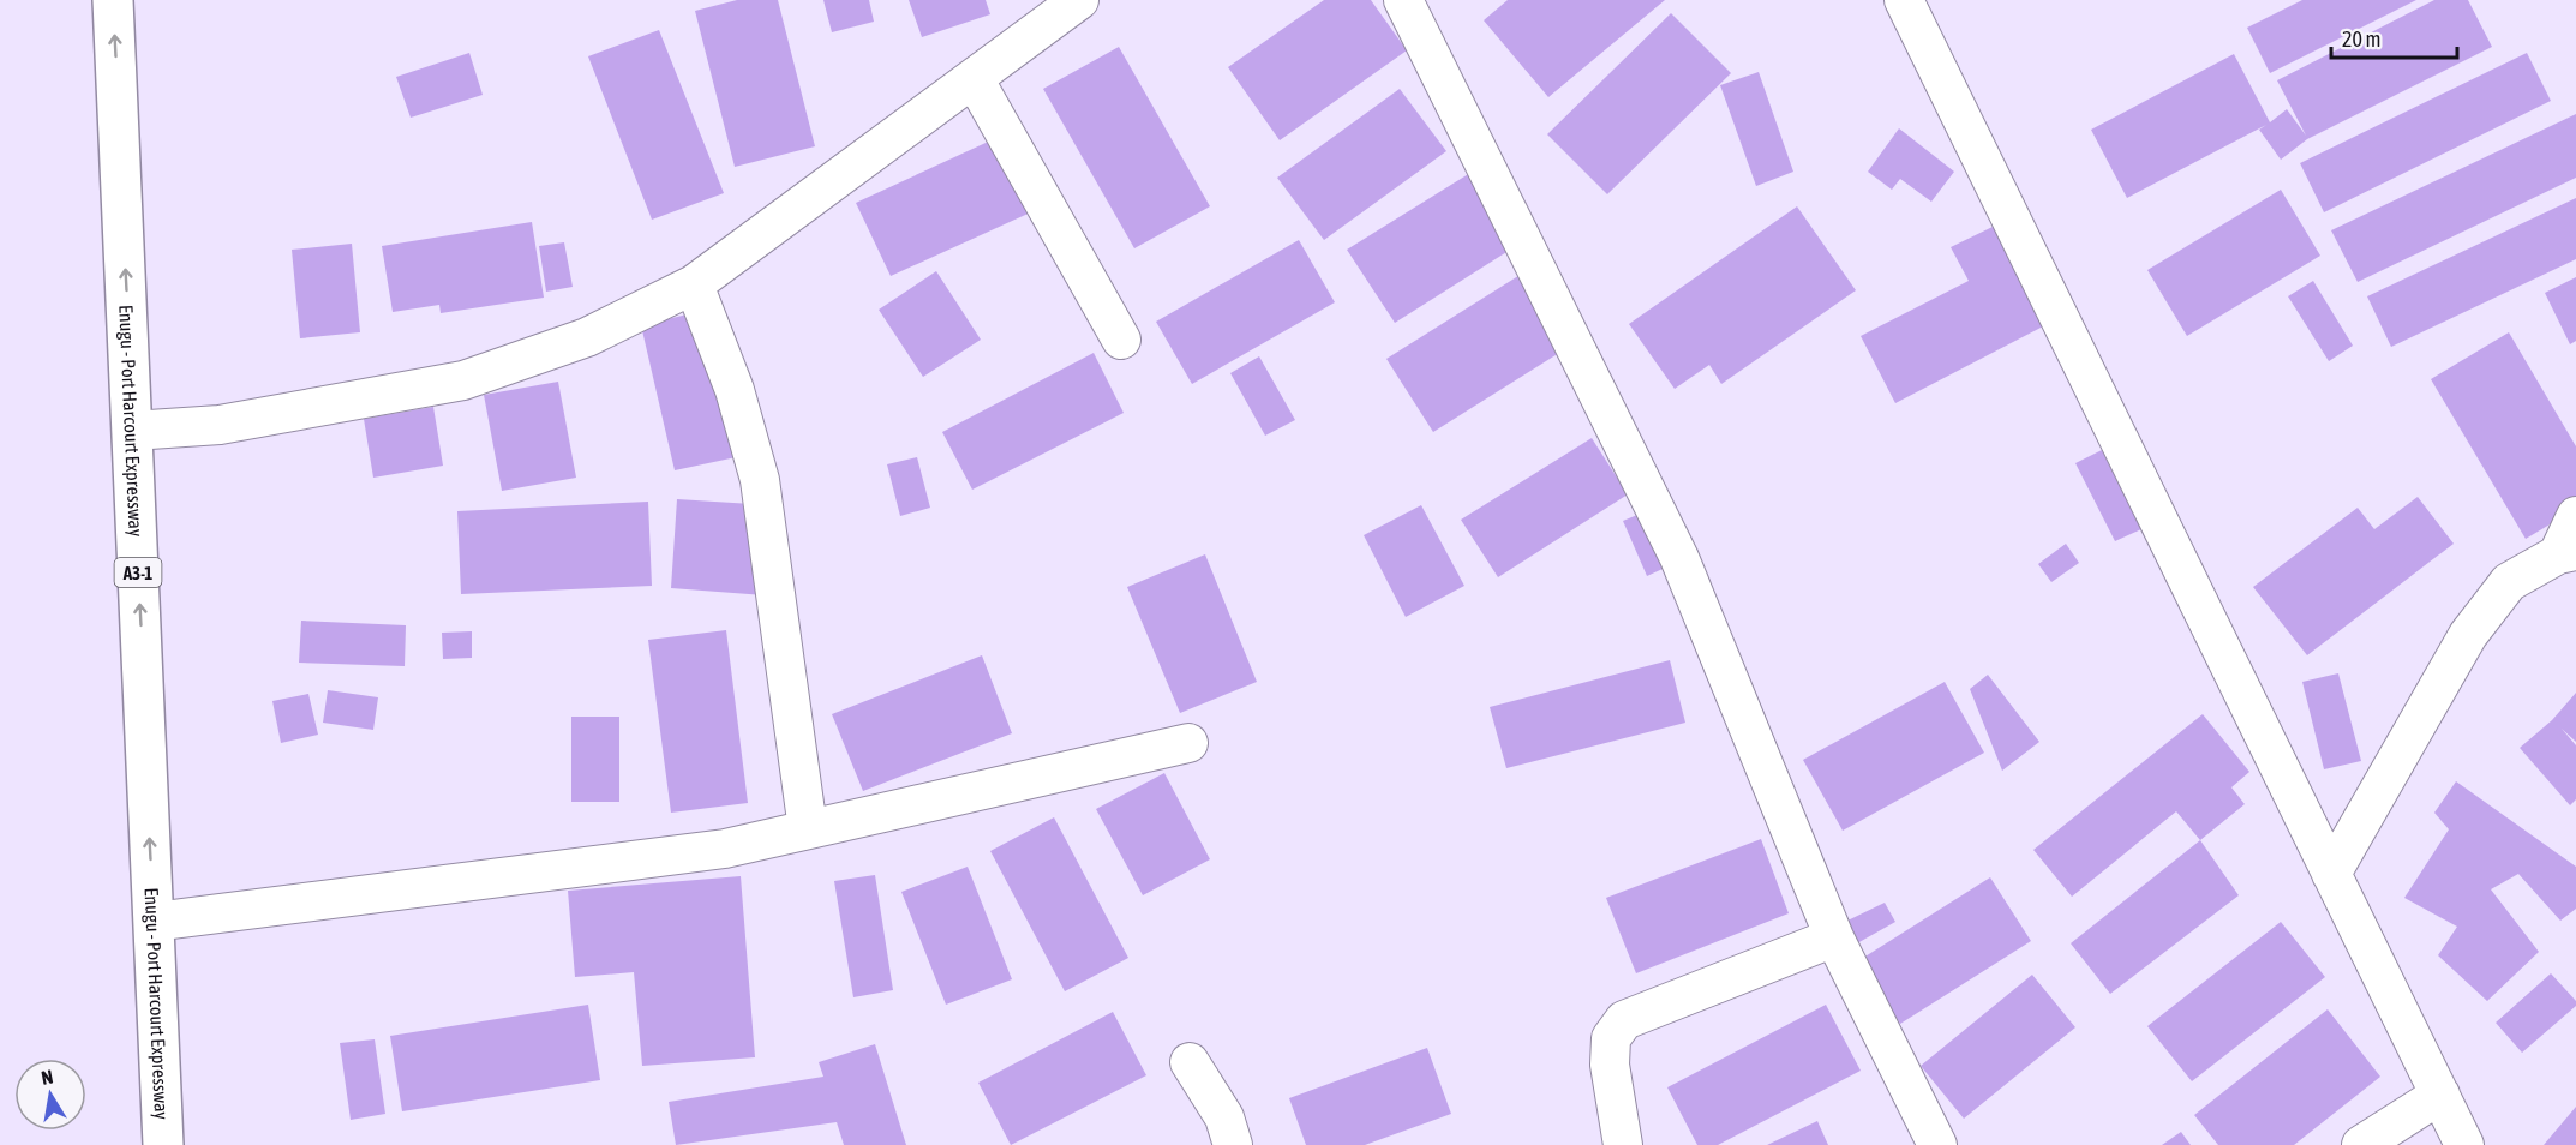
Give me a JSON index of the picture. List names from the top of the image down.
{
  "streets": {
    "highway": ["Enugu - Port Harcourt Expressway", "A3-1"]
  },
  "one_way": ["Enugu - Port Harcourt Expressway"],
  "scale_bar": "20 m",
  "north": "top"
}
